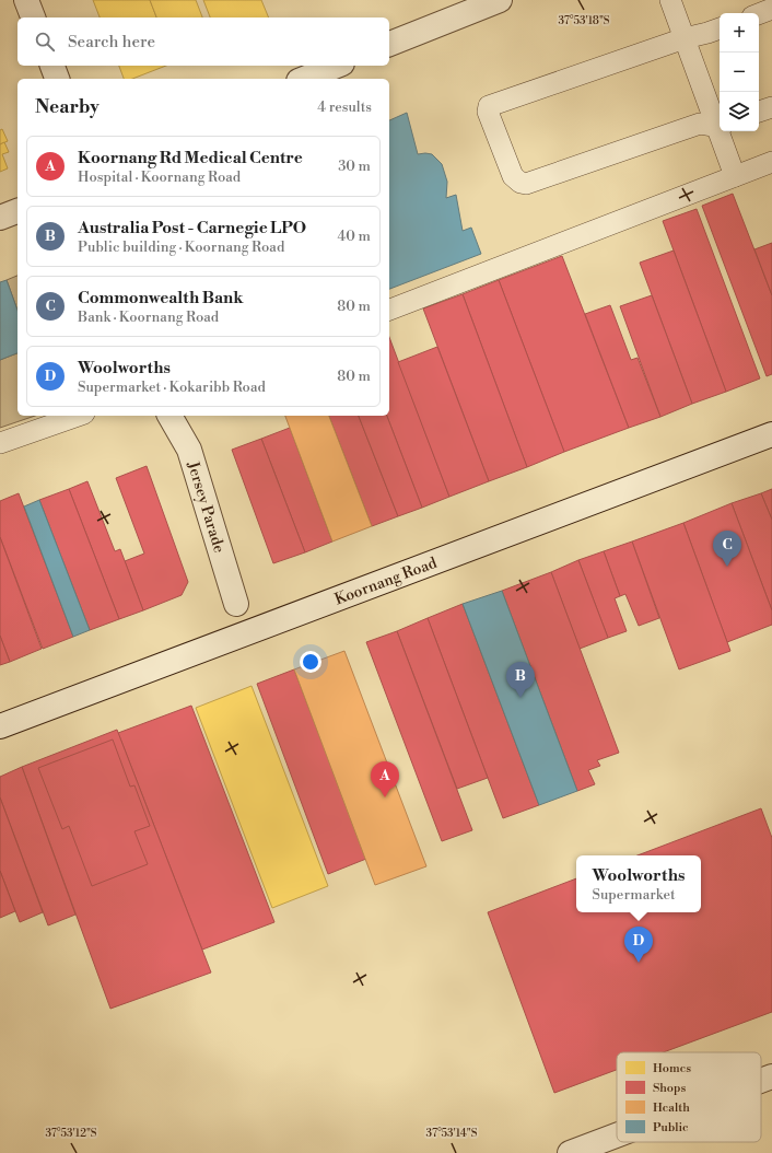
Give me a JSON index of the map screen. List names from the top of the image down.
{
  "streets": {
    "street": ["Jersey Parade", "Koornang Road"]
  },
  "legend": [
    "Homes",
    "Shops",
    "Health",
    "Public"
  ],
  "page": {
    "map_buttons": ["+", "−"],
    "search": "Search here",
    "heading": ["Nearby", "4 results"],
    "list": [
      {
        "mark": "A",
        "name": "Koornang Rd Medical Centre",
        "note": "Hospital · Koornang Road",
        "value": "30 m"
      },
      {
        "mark": "B",
        "name": "Australia Post - Carnegie LPO",
        "note": "Public building · Koornang Road",
        "value": "40 m"
      },
      {
        "mark": "C",
        "name": "Commonwealth Bank",
        "note": "Bank · Koornang Road",
        "value": "80 m"
      },
      {
        "mark": "D",
        "name": "Woolworths",
        "note": "Supermarket · Kokaribb Road",
        "value": "80 m"
      }
    ],
    "pins": [
      "C",
      "B",
      "A",
      "D"
    ],
    "popup": ["Woolworths", "Supermarket"]
  },
  "coordinates": ["37°53'18\"S", "37°53'12\"S", "37°53'14\"S"]
}
